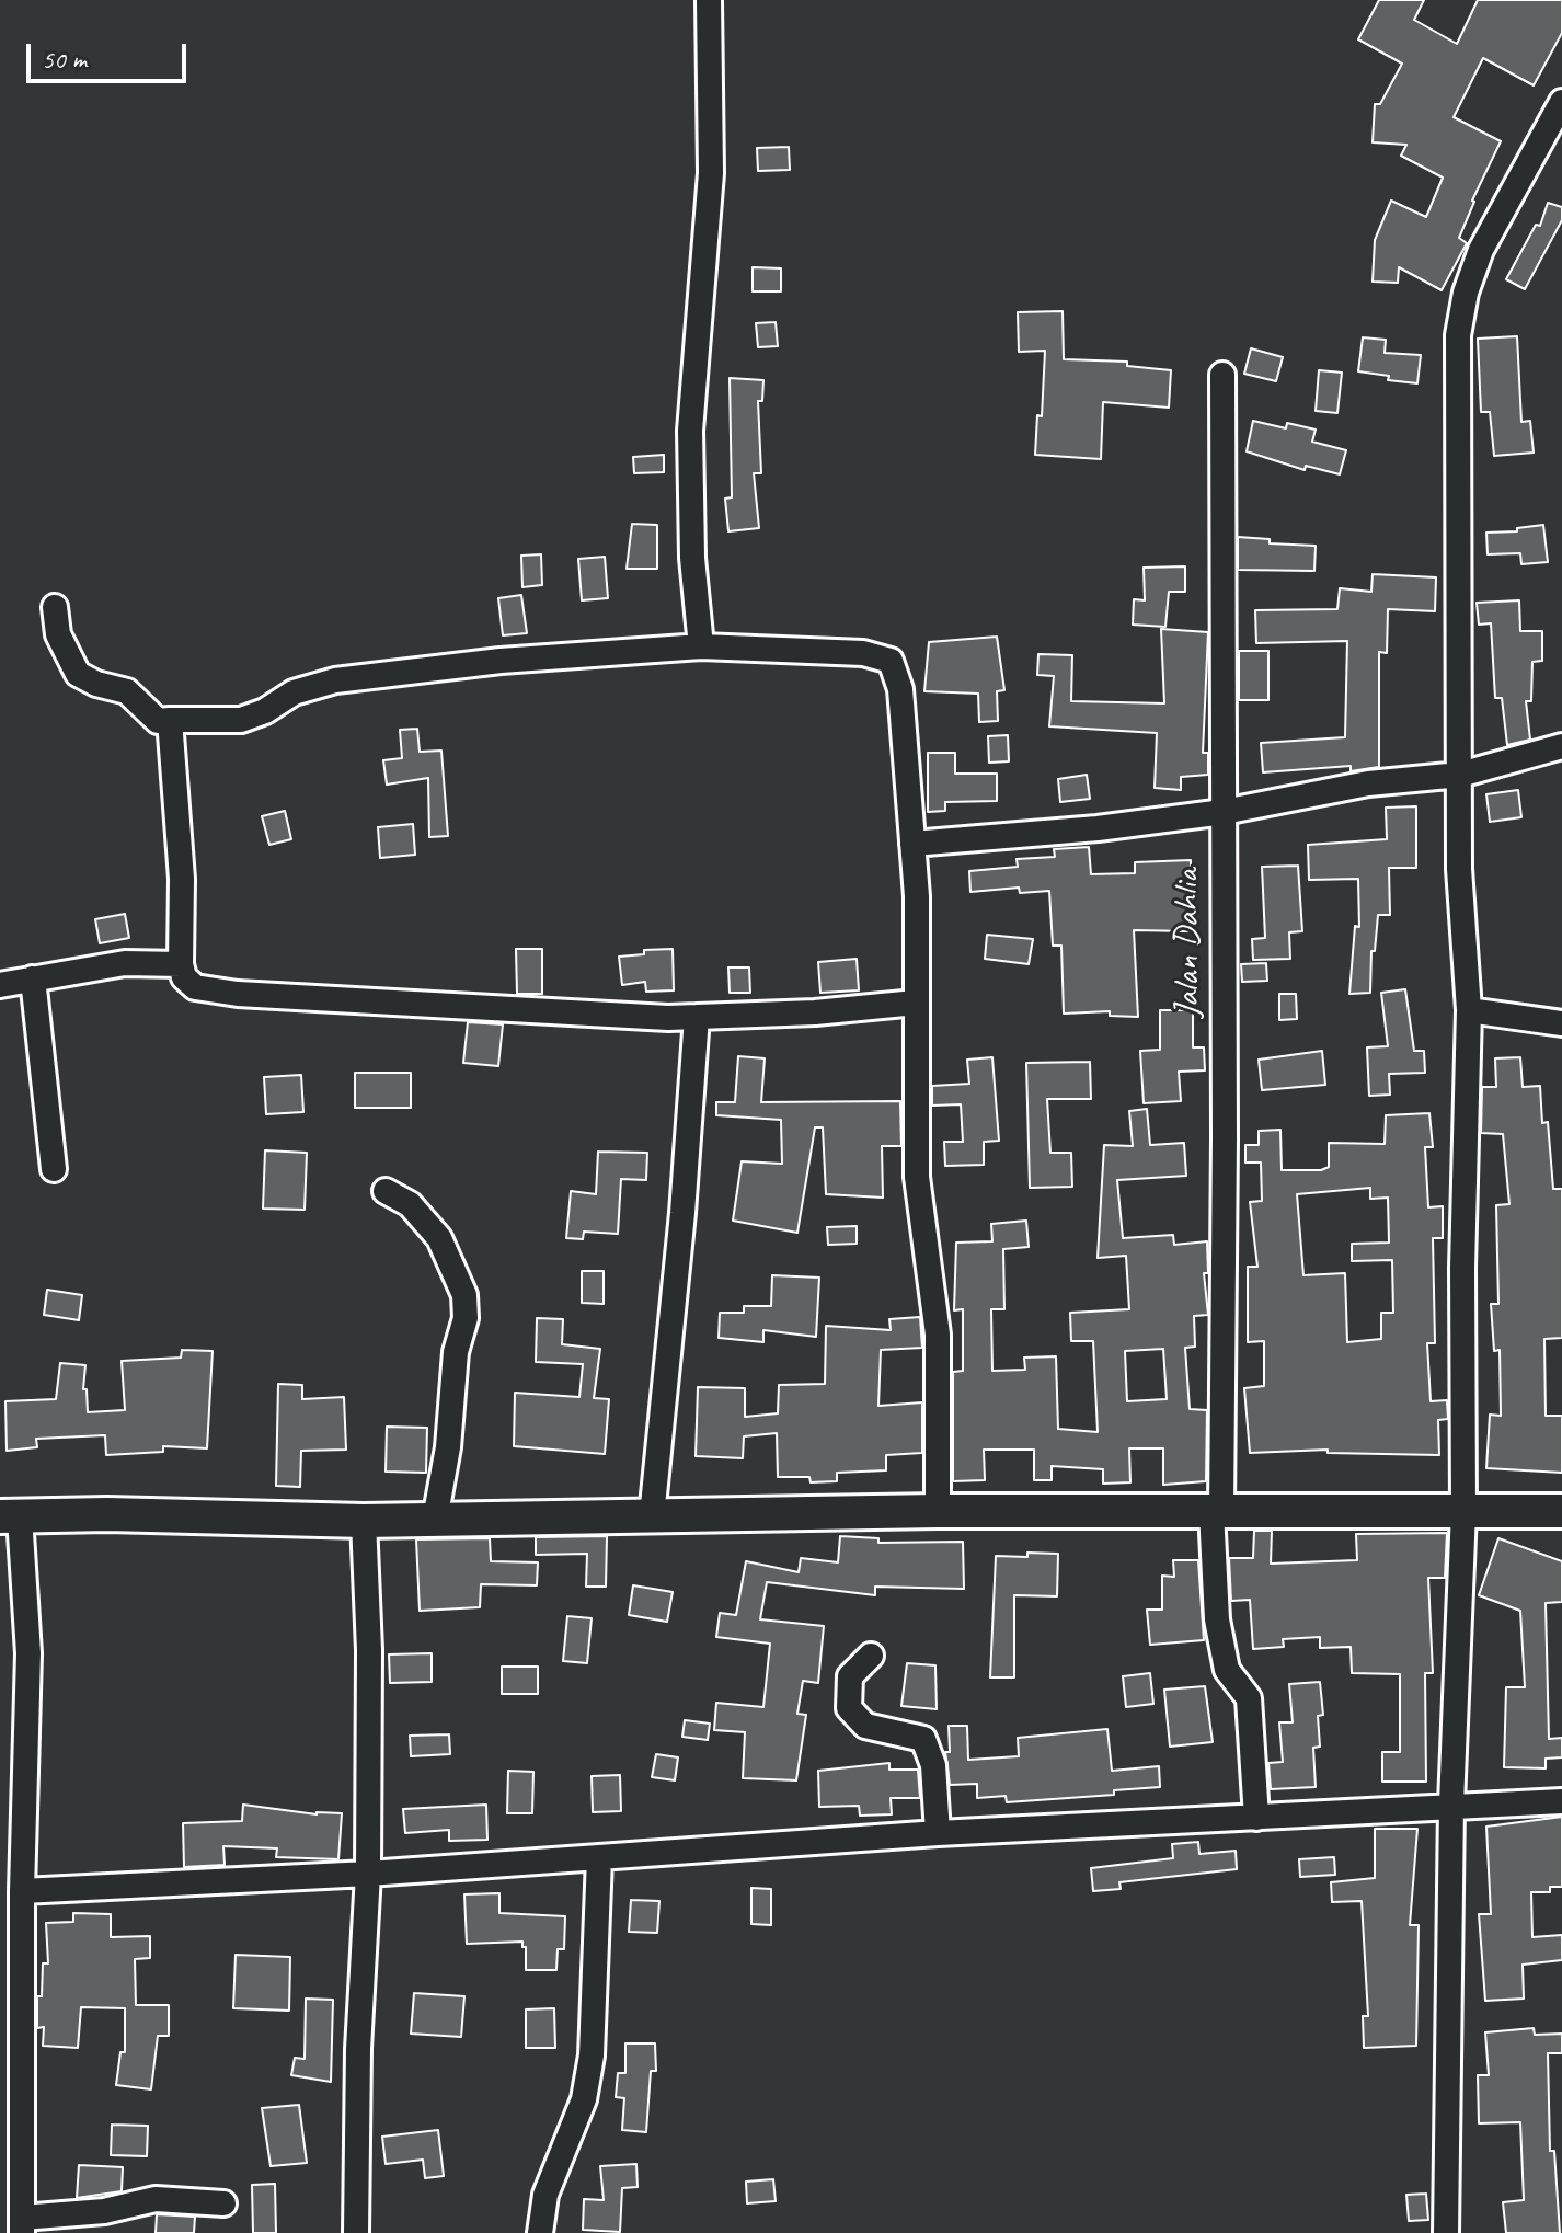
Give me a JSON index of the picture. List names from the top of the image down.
{
  "streets": {
    "street": ["Jalan Dahlia"]
  },
  "scale_bar": "50 m"
}
